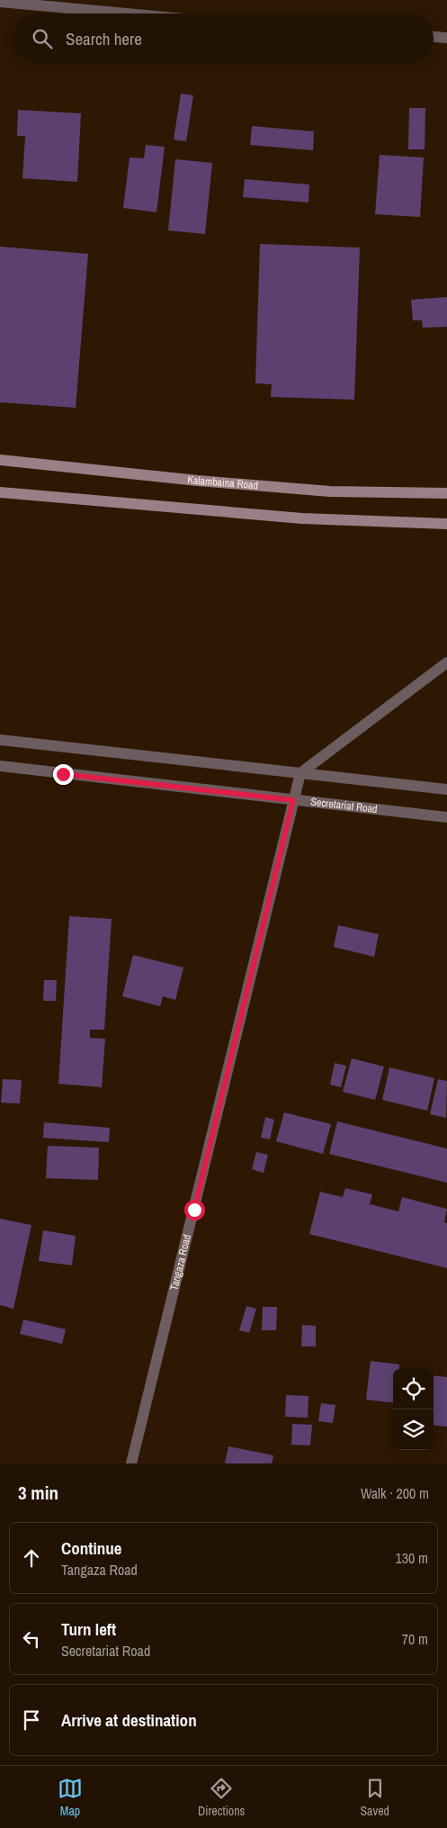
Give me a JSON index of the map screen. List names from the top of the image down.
{
  "streets": {
    "main road": ["Kalambaina Road"],
    "street": ["Secretariat Road", "Tangaza Road"]
  },
  "crossings": [
    ["Secretariat Road", "Tangaza Road"]
  ],
  "page": {
    "search": "Search here",
    "heading": ["3 min", "Walk · 200 m"],
    "list": [
      ["Continue", "Tangaza Road", "130 m"],
      ["Turn left", "Secretariat Road", "70 m"],
      "Arrive at destination"
    ],
    "nav": ["Map", "Directions", "Saved"]
  }
}
